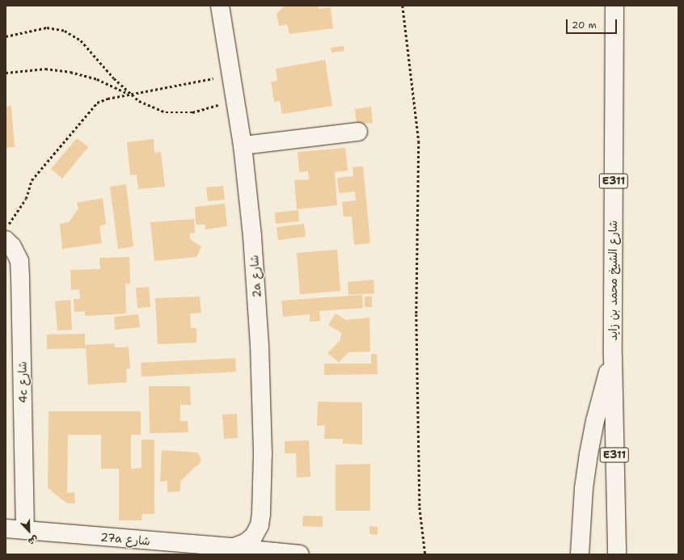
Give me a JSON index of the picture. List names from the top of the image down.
{
  "streets": {
    "main road": [
      "E311",
      "2a شارع",
      "شارع الشيخ محمد بن زايد",
      "4c شارع",
      "27a شارع"
    ]
  },
  "crossings": [
    ["2a شارع", "27a شارع"],
    ["4c شارع", "27a شارع"]
  ],
  "scale_bar": "20 m",
  "north": "bottom right"
}
